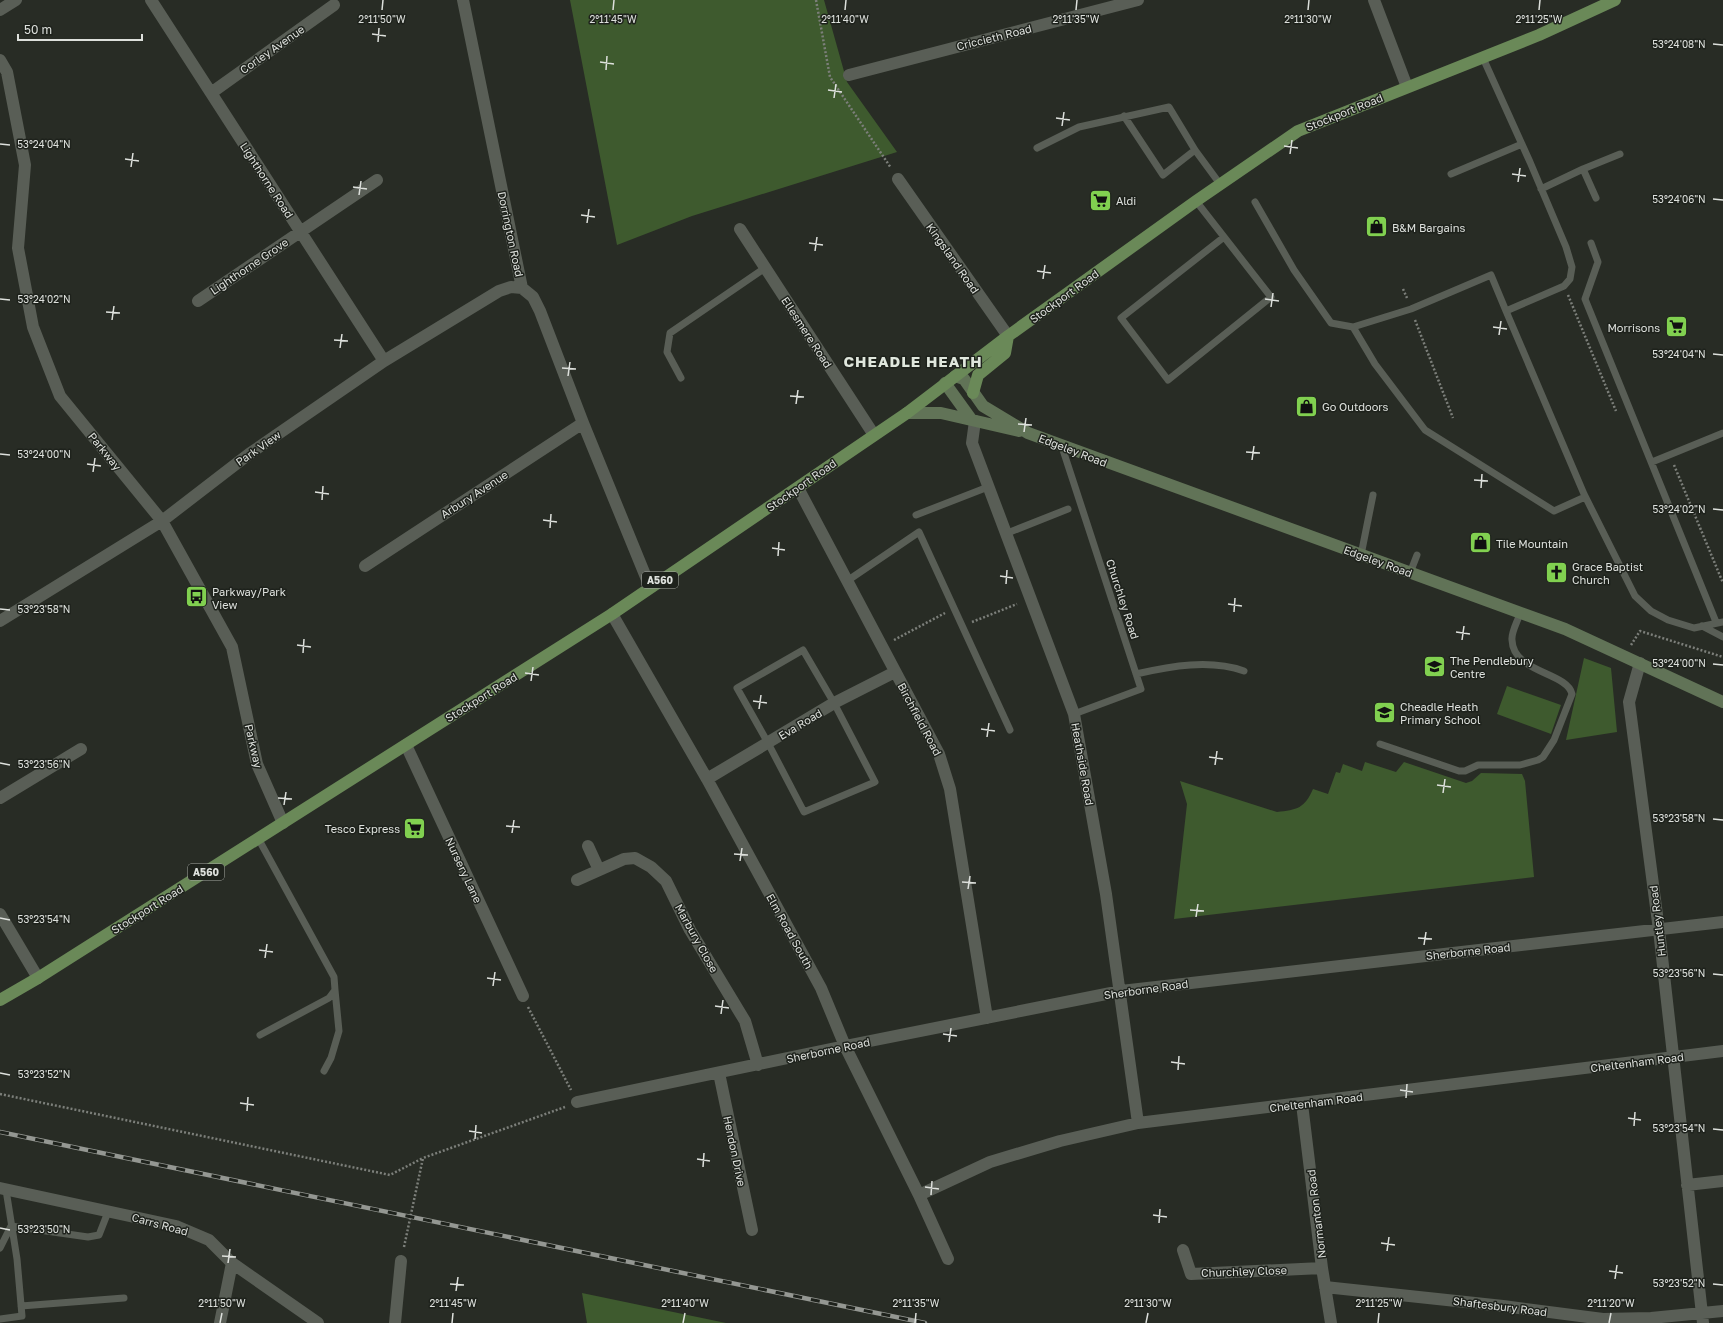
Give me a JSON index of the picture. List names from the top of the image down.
{
  "streets": {
    "main road": ["Stockport Road", "Edgeley Road", "A560"],
    "street": [
      "Criccieth Road",
      "Corley Avenue",
      "Lighthorne Road",
      "Dorrington Road",
      "Kingsland Road",
      "Lighthorne Grove",
      "Ellesmere Road",
      "Park View",
      "Parkway",
      "Arbury Avenue",
      "Birchfield Road",
      "Eva Road",
      "Heathside Road",
      "Nursery Lane",
      "Huntley Road",
      "Elm Road South",
      "Marbury Close",
      "Sherborne Road",
      "Cheltenham Road",
      "Hendon Drive",
      "Normanton Road",
      "Carrs Road",
      "Churchley Close",
      "Shaftesbury Road"
    ],
    "lane": ["Churchley Road"]
  },
  "crossings": [
    ["Corley Avenue", "Lighthorne Road"],
    ["Stockport Road", "Dorrington Road"],
    ["Stockport Road", "Kingsland Road"],
    ["Stockport Road", "Ellesmere Road"],
    ["Stockport Road", "Edgeley Road"],
    ["Stockport Road", "Parkway"],
    ["Stockport Road", "Birchfield Road"],
    ["Stockport Road", "Nursery Lane"],
    ["Stockport Road", "Elm Road South"],
    ["Lighthorne Road", "Lighthorne Grove"],
    ["Lighthorne Road", "Park View"],
    ["Dorrington Road", "Park View"],
    ["Dorrington Road", "Arbury Avenue"],
    ["Park View", "Parkway"],
    ["Edgeley Road", "Churchley Road"],
    ["Edgeley Road", "Heathside Road"],
    ["Edgeley Road", "Huntley Road"],
    ["Churchley Road", "Heathside Road"],
    ["Birchfield Road", "Eva Road"],
    ["Birchfield Road", "Sherborne Road"],
    ["Eva Road", "Elm Road South"],
    ["Heathside Road", "Sherborne Road"],
    ["Heathside Road", "Cheltenham Road"],
    ["Huntley Road", "Sherborne Road"],
    ["Huntley Road", "Cheltenham Road"],
    ["Huntley Road", "Shaftesbury Road"],
    ["Elm Road South", "Sherborne Road"],
    ["Elm Road South", "Cheltenham Road"],
    ["Marbury Close", "Sherborne Road"],
    ["Sherborne Road", "Hendon Drive"],
    ["Cheltenham Road", "Normanton Road"],
    ["Normanton Road", "Churchley Close"],
    ["Normanton Road", "Shaftesbury Road"]
  ],
  "districts": ["CHEADLE HEATH"],
  "places": {
    "supermarket": ["Aldi", "Morrisons", "Tesco Express"],
    "shop": ["B&M Bargains", "Go Outdoors", "Tile Mountain"],
    "church": ["Grace Baptist Church"],
    "bus stop": ["Parkway/Park View"],
    "school or university": ["The Pendlebury Centre", "Cheadle Heath Primary School"]
  },
  "scale_bar": "50 m",
  "coordinates": [
    "2°11'50\"W",
    "2°11'45\"W",
    "2°11'40\"W",
    "2°11'35\"W",
    "2°11'30\"W",
    "2°11'25\"W",
    "53°24'08\"N",
    "53°24'04\"N",
    "53°24'06\"N",
    "53°24'02\"N",
    "53°24'00\"N",
    "53°23'58\"N",
    "53°23'56\"N",
    "53°23'54\"N",
    "53°23'52\"N",
    "53°23'50\"N",
    "2°11'20\"W"
  ]
}
